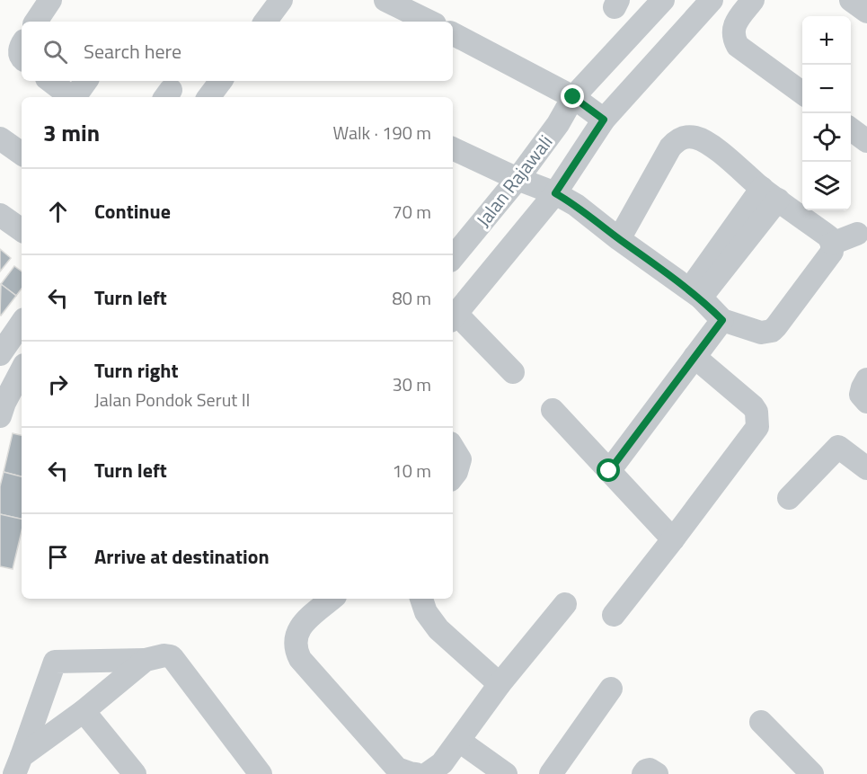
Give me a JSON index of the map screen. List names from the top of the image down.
{
  "streets": {
    "street": ["Jalan Rajawali"]
  },
  "page": {
    "map_buttons": ["+", "−"],
    "search": "Search here",
    "heading": ["3 min", "Walk · 190 m"],
    "list": [
      ["Continue", "70 m"],
      ["Turn left", "80 m"],
      ["Turn right", "Jalan Pondok Serut II", "30 m"],
      ["Turn left", "10 m"],
      "Arrive at destination"
    ]
  }
}
